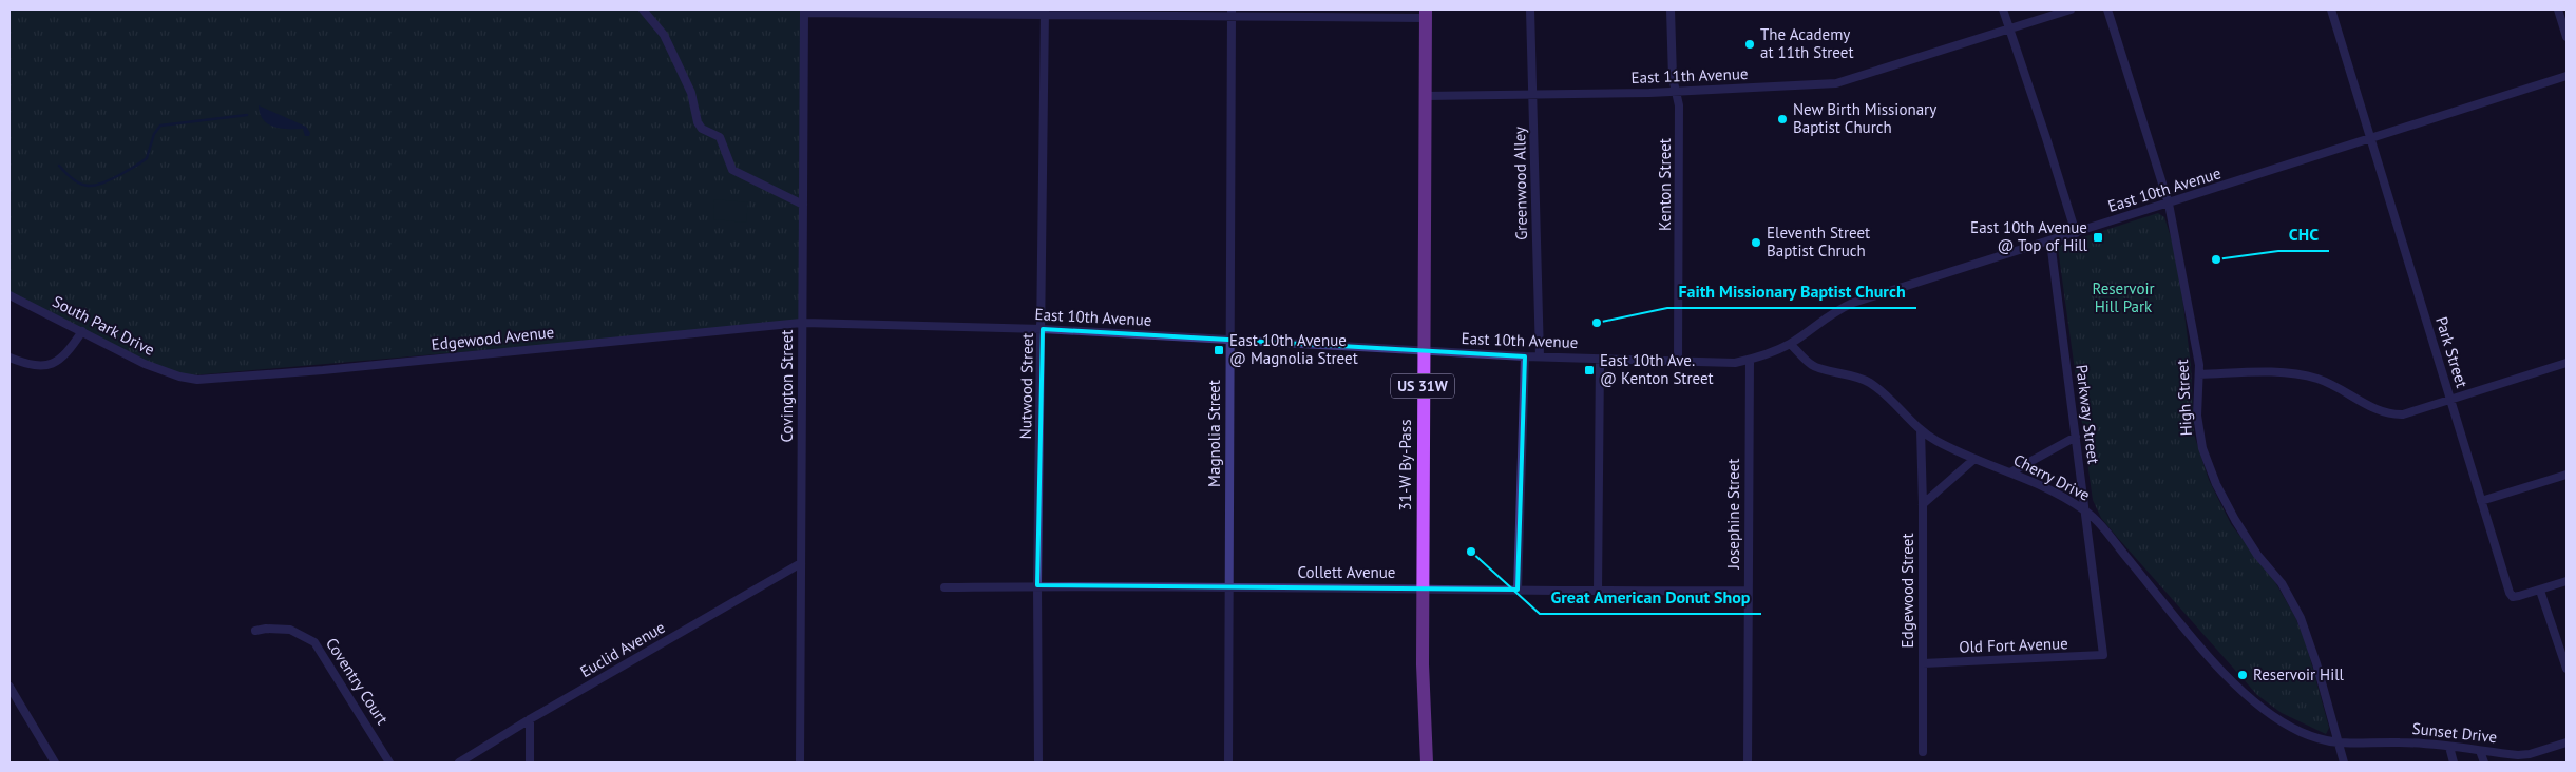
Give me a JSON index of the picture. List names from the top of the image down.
{
  "streets": {
    "main road": ["US 31W", "31-W By-Pass"],
    "street": [
      "East 11th Avenue",
      "Greenwood Alley",
      "Kenton Street",
      "East 10th Avenue",
      "South Park Drive",
      "Edgewood Avenue",
      "Park Street",
      "Covington Street",
      "Nutwood Street",
      "High Street",
      "Parkway Street",
      "Magnolia Street",
      "Cherry Drive",
      "Josephine Street",
      "Collett Avenue",
      "Edgewood Street",
      "Old Fort Avenue",
      "Euclid Avenue",
      "Coventry Court",
      "Sunset Drive"
    ]
  },
  "crossings": [
    ["East 11th Avenue", "Greenwood Alley"],
    ["East 11th Avenue", "Kenton Street"],
    ["East 11th Avenue", "31-W By-Pass"],
    ["Greenwood Alley", "East 10th Avenue"],
    ["Kenton Street", "East 10th Avenue"],
    ["East 10th Avenue", "Edgewood Avenue"],
    ["East 10th Avenue", "Park Street"],
    ["East 10th Avenue", "Covington Street"],
    ["East 10th Avenue", "Nutwood Street"],
    ["East 10th Avenue", "High Street"],
    ["East 10th Avenue", "Parkway Street"],
    ["East 10th Avenue", "Magnolia Street"],
    ["East 10th Avenue", "31-W By-Pass"],
    ["East 10th Avenue", "Cherry Drive"],
    ["East 10th Avenue", "Josephine Street"],
    ["South Park Drive", "Edgewood Avenue"],
    ["Edgewood Avenue", "Covington Street"],
    ["Covington Street", "Euclid Avenue"],
    ["Nutwood Street", "Collett Avenue"],
    ["High Street", "Cherry Drive"],
    ["High Street", "Sunset Drive"],
    ["Parkway Street", "Cherry Drive"],
    ["Parkway Street", "Old Fort Avenue"],
    ["Magnolia Street", "Collett Avenue"],
    ["31-W By-Pass", "Collett Avenue"],
    ["Cherry Drive", "Edgewood Street"],
    ["Cherry Drive", "Sunset Drive"],
    ["Josephine Street", "Collett Avenue"],
    ["Edgewood Street", "Old Fort Avenue"]
  ],
  "parks": ["Reservoir Hill Park"],
  "places": {
    "other": [
      "The Academy at 11th Street",
      "New Birth Missionary Baptist Church",
      "Eleventh Street Baptist Chruch",
      "CHC",
      "Faith Missionary Baptist Church",
      "Great American Donut Shop",
      "Reservoir Hill"
    ],
    "transit": ["East 10th Avenue @ Top of Hill", "East 10th Avenue @ Magnolia Street", "East 10th Ave. @ Kenton Street"]
  }
}
